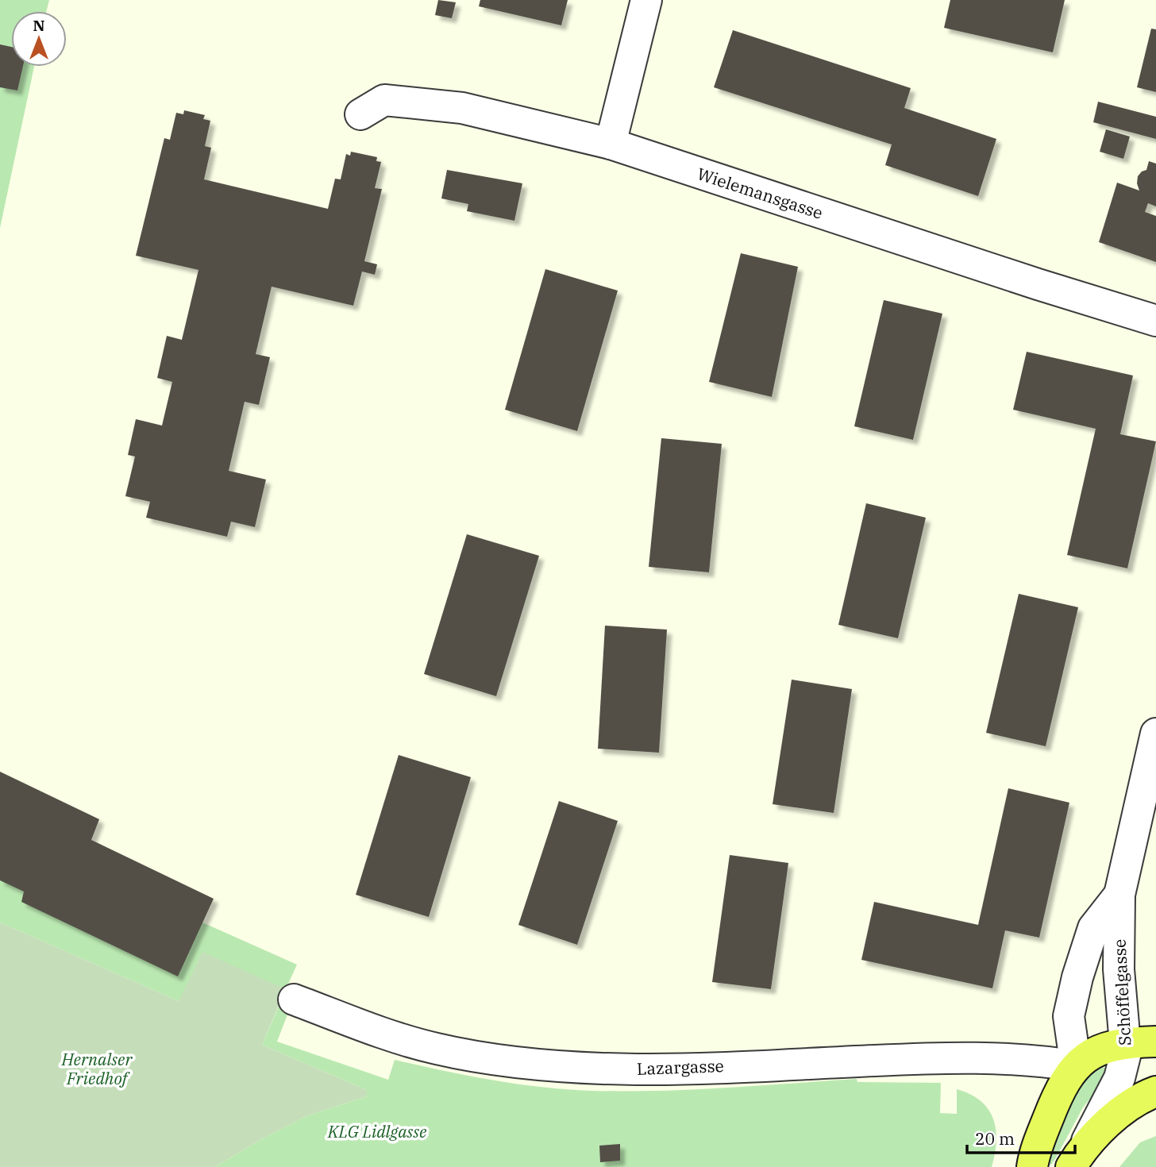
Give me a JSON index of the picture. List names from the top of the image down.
{
  "streets": {
    "street": ["Wielemansgasse", "Schöffelgasse", "Lazargasse"]
  },
  "crossings": [
    ["Schöffelgasse", "Lazargasse"]
  ],
  "parks": ["Hernalser Friedhof", "KLG Lidlgasse"],
  "scale_bar": "20 m",
  "north": "top"
}
